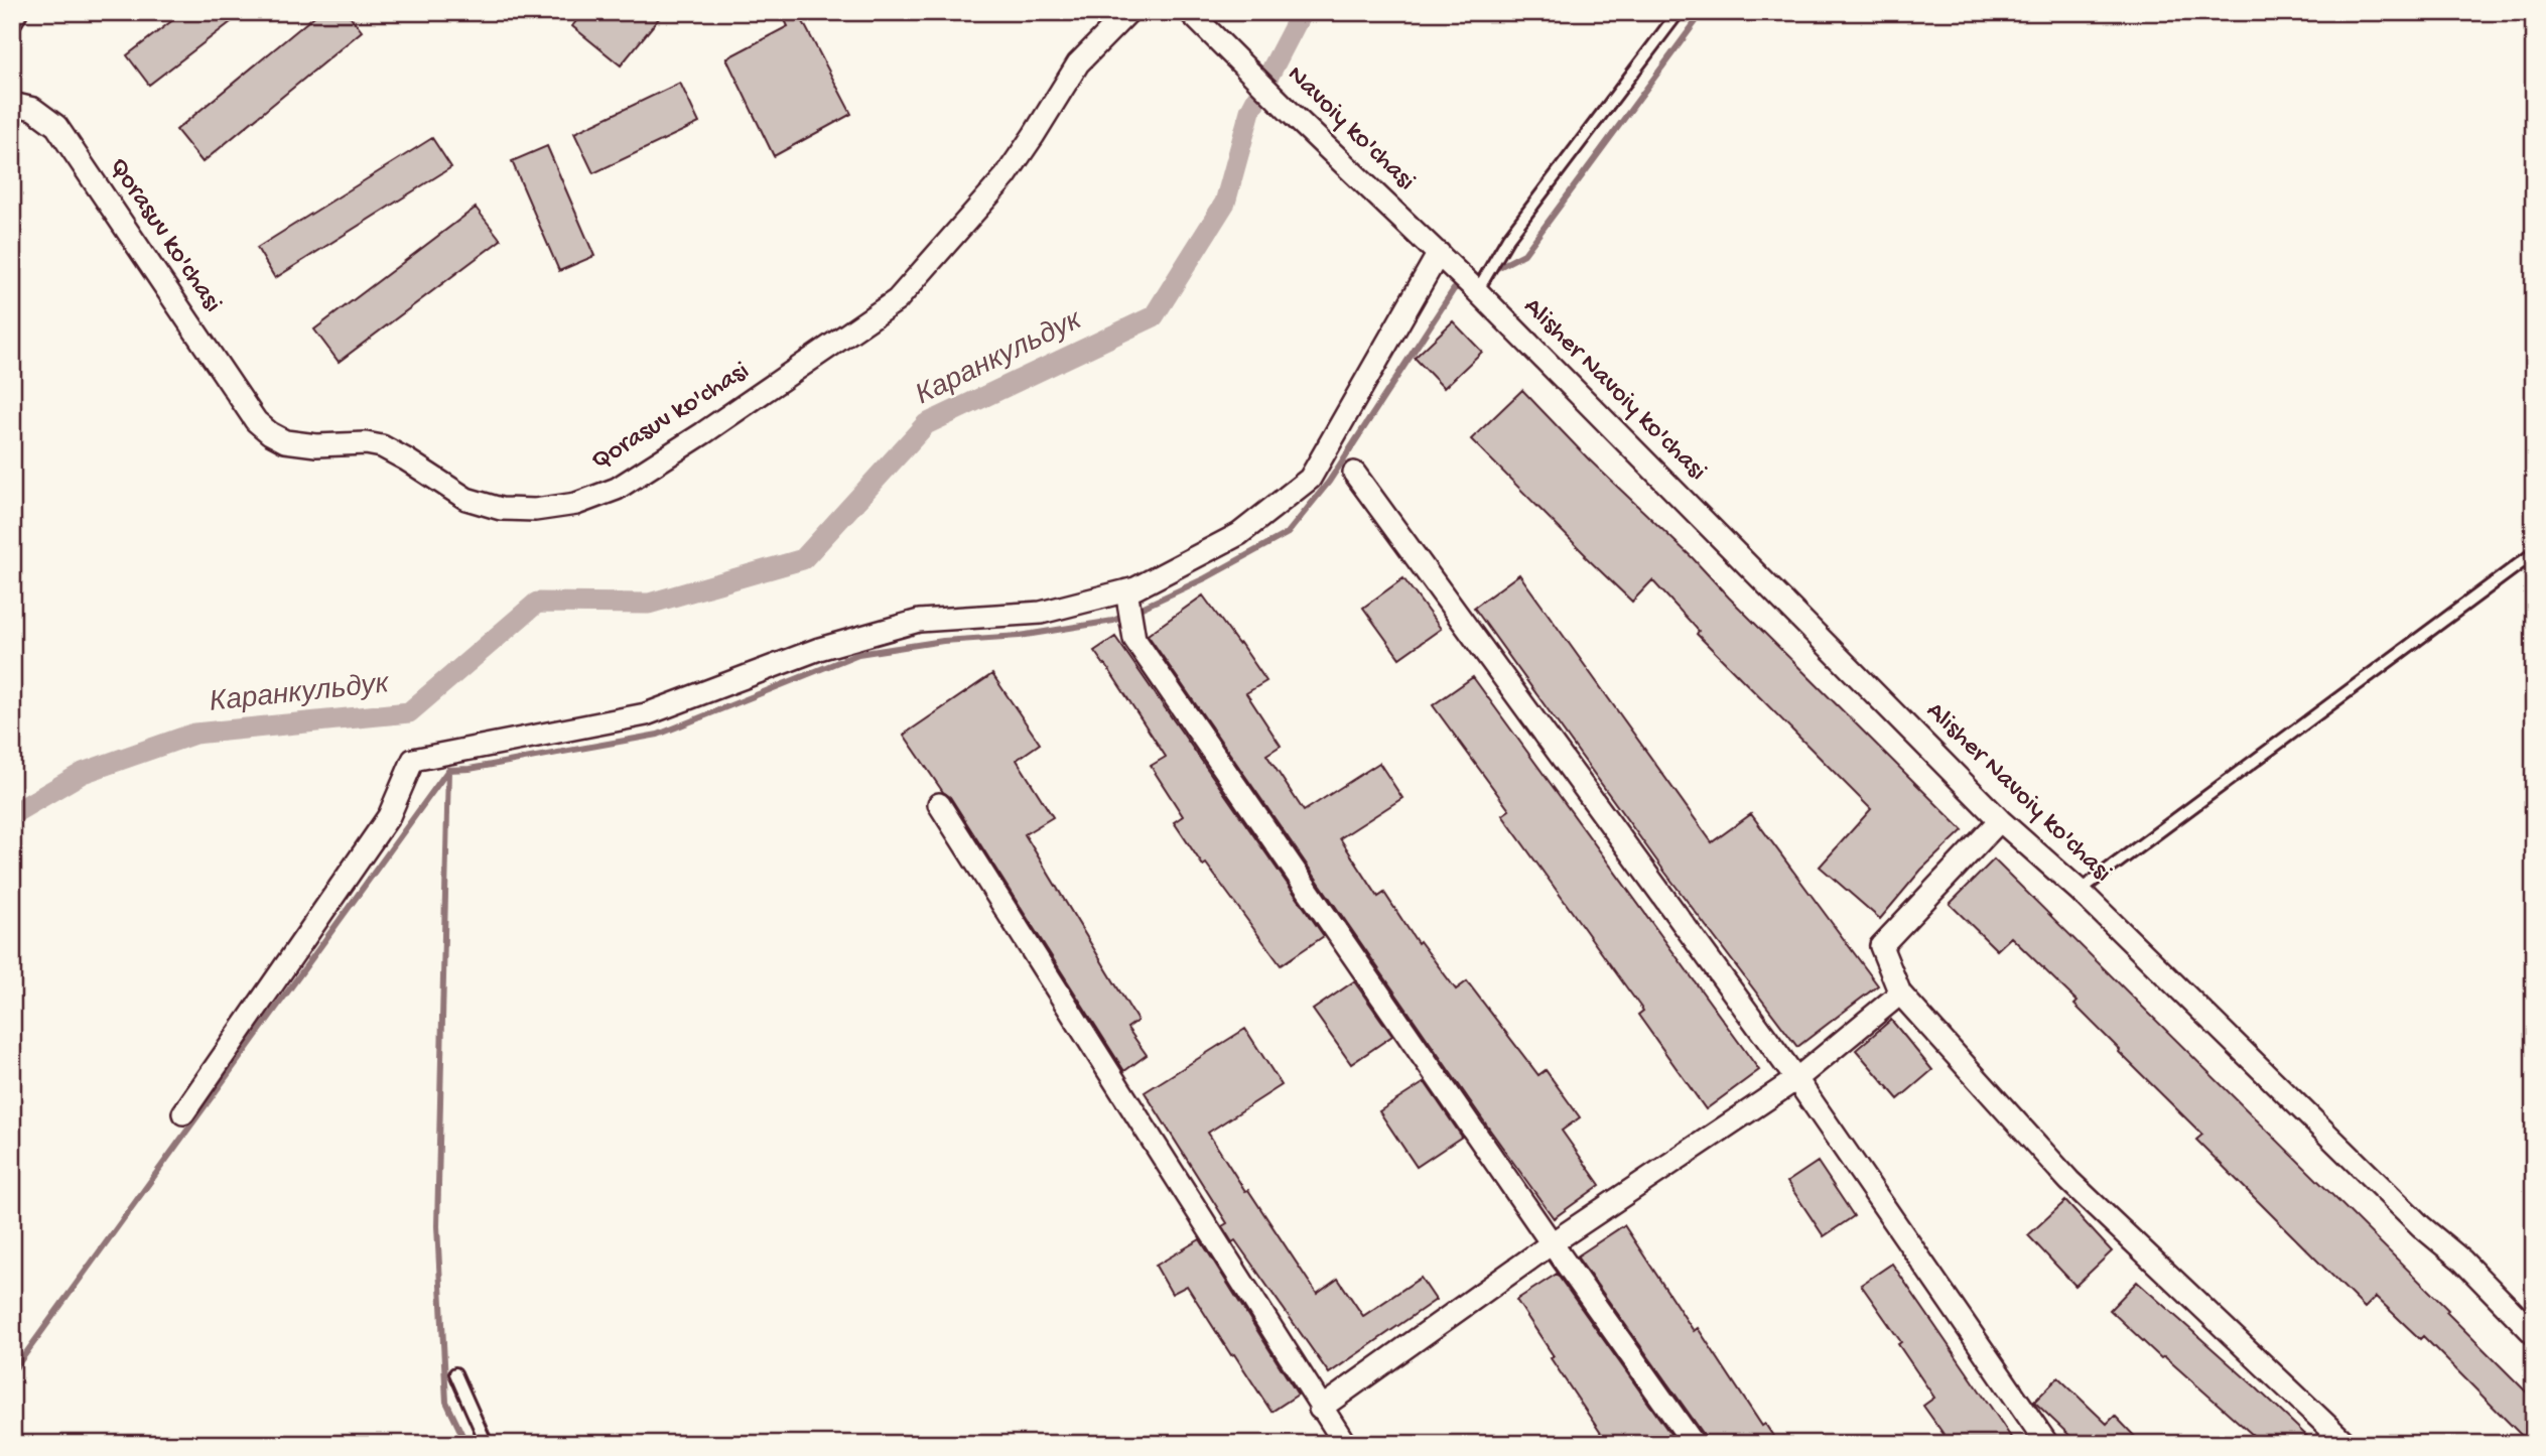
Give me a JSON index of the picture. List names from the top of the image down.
{
  "streets": {
    "street": ["Navoiy ko'chasi", "Qorasuv ko'chasi", "Alisher Navoiy ko'chasi"]
  },
  "crossings": [
    ["Navoiy ko'chasi", "Alisher Navoiy ko'chasi"]
  ],
  "water": ["Каранкульдук"]
}
